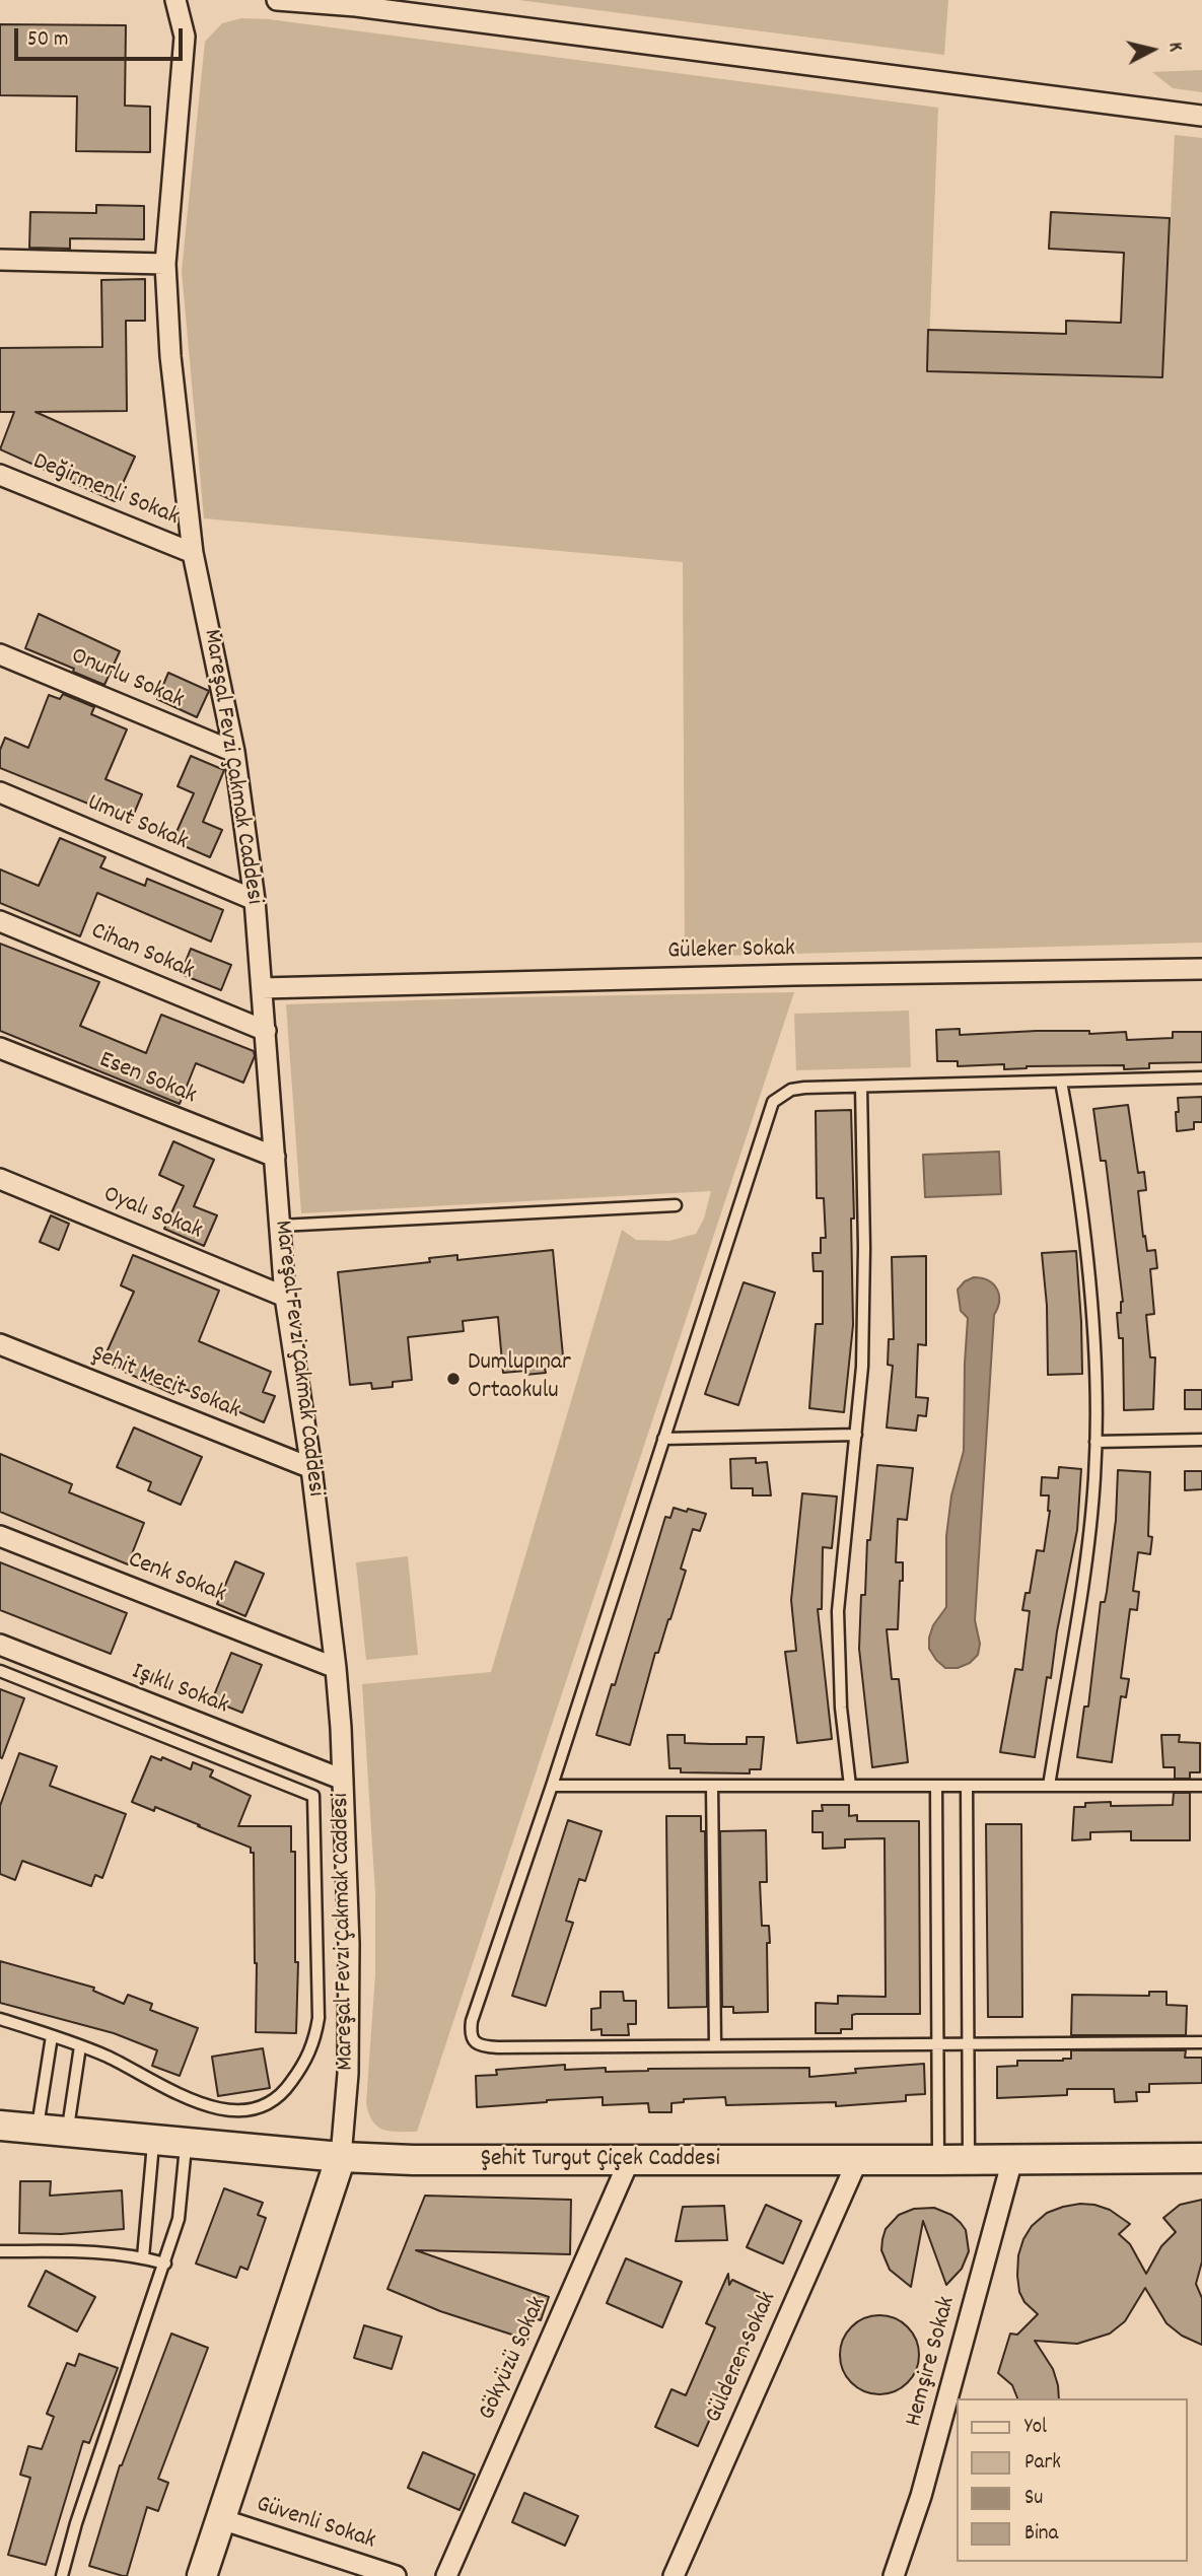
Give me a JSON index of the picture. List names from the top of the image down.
{
  "streets": {
    "street": [
      "Değirmenli Sokak",
      "Onurlu Sokak",
      "Mareşal Fevzi Çakmak Caddesi",
      "Umut Sokak",
      "Güleker Sokak",
      "Cihan Sokak",
      "Esen Sokak",
      "Oyalı Sokak",
      "Şehit Mecit Sokak",
      "Cenk Sokak",
      "Işıklı Sokak",
      "Şehit Turgut Çiçek Caddesi",
      "Gülderen Sokak",
      "Gökyüzü Sokak",
      "Hemşire Sokak",
      "Güvenli Sokak"
    ]
  },
  "crossings": [
    ["Değirmenli Sokak", "Mareşal Fevzi Çakmak Caddesi"],
    ["Onurlu Sokak", "Mareşal Fevzi Çakmak Caddesi"],
    ["Mareşal Fevzi Çakmak Caddesi", "Umut Sokak"],
    ["Mareşal Fevzi Çakmak Caddesi", "Güleker Sokak"],
    ["Mareşal Fevzi Çakmak Caddesi", "Cihan Sokak"],
    ["Mareşal Fevzi Çakmak Caddesi", "Esen Sokak"],
    ["Mareşal Fevzi Çakmak Caddesi", "Oyalı Sokak"],
    ["Mareşal Fevzi Çakmak Caddesi", "Şehit Mecit Sokak"],
    ["Mareşal Fevzi Çakmak Caddesi", "Cenk Sokak"],
    ["Mareşal Fevzi Çakmak Caddesi", "Işıklı Sokak"],
    ["Mareşal Fevzi Çakmak Caddesi", "Şehit Turgut Çiçek Caddesi"],
    ["Mareşal Fevzi Çakmak Caddesi", "Güvenli Sokak"],
    ["Şehit Turgut Çiçek Caddesi", "Gülderen Sokak"],
    ["Şehit Turgut Çiçek Caddesi", "Gökyüzü Sokak"],
    ["Şehit Turgut Çiçek Caddesi", "Hemşire Sokak"]
  ],
  "places": ["Dumlupınar Ortaokulu"],
  "legend": [
    "Yol",
    "Park",
    "Su",
    "Bina"
  ],
  "scale_bar": "50 m",
  "north": "right"
}
